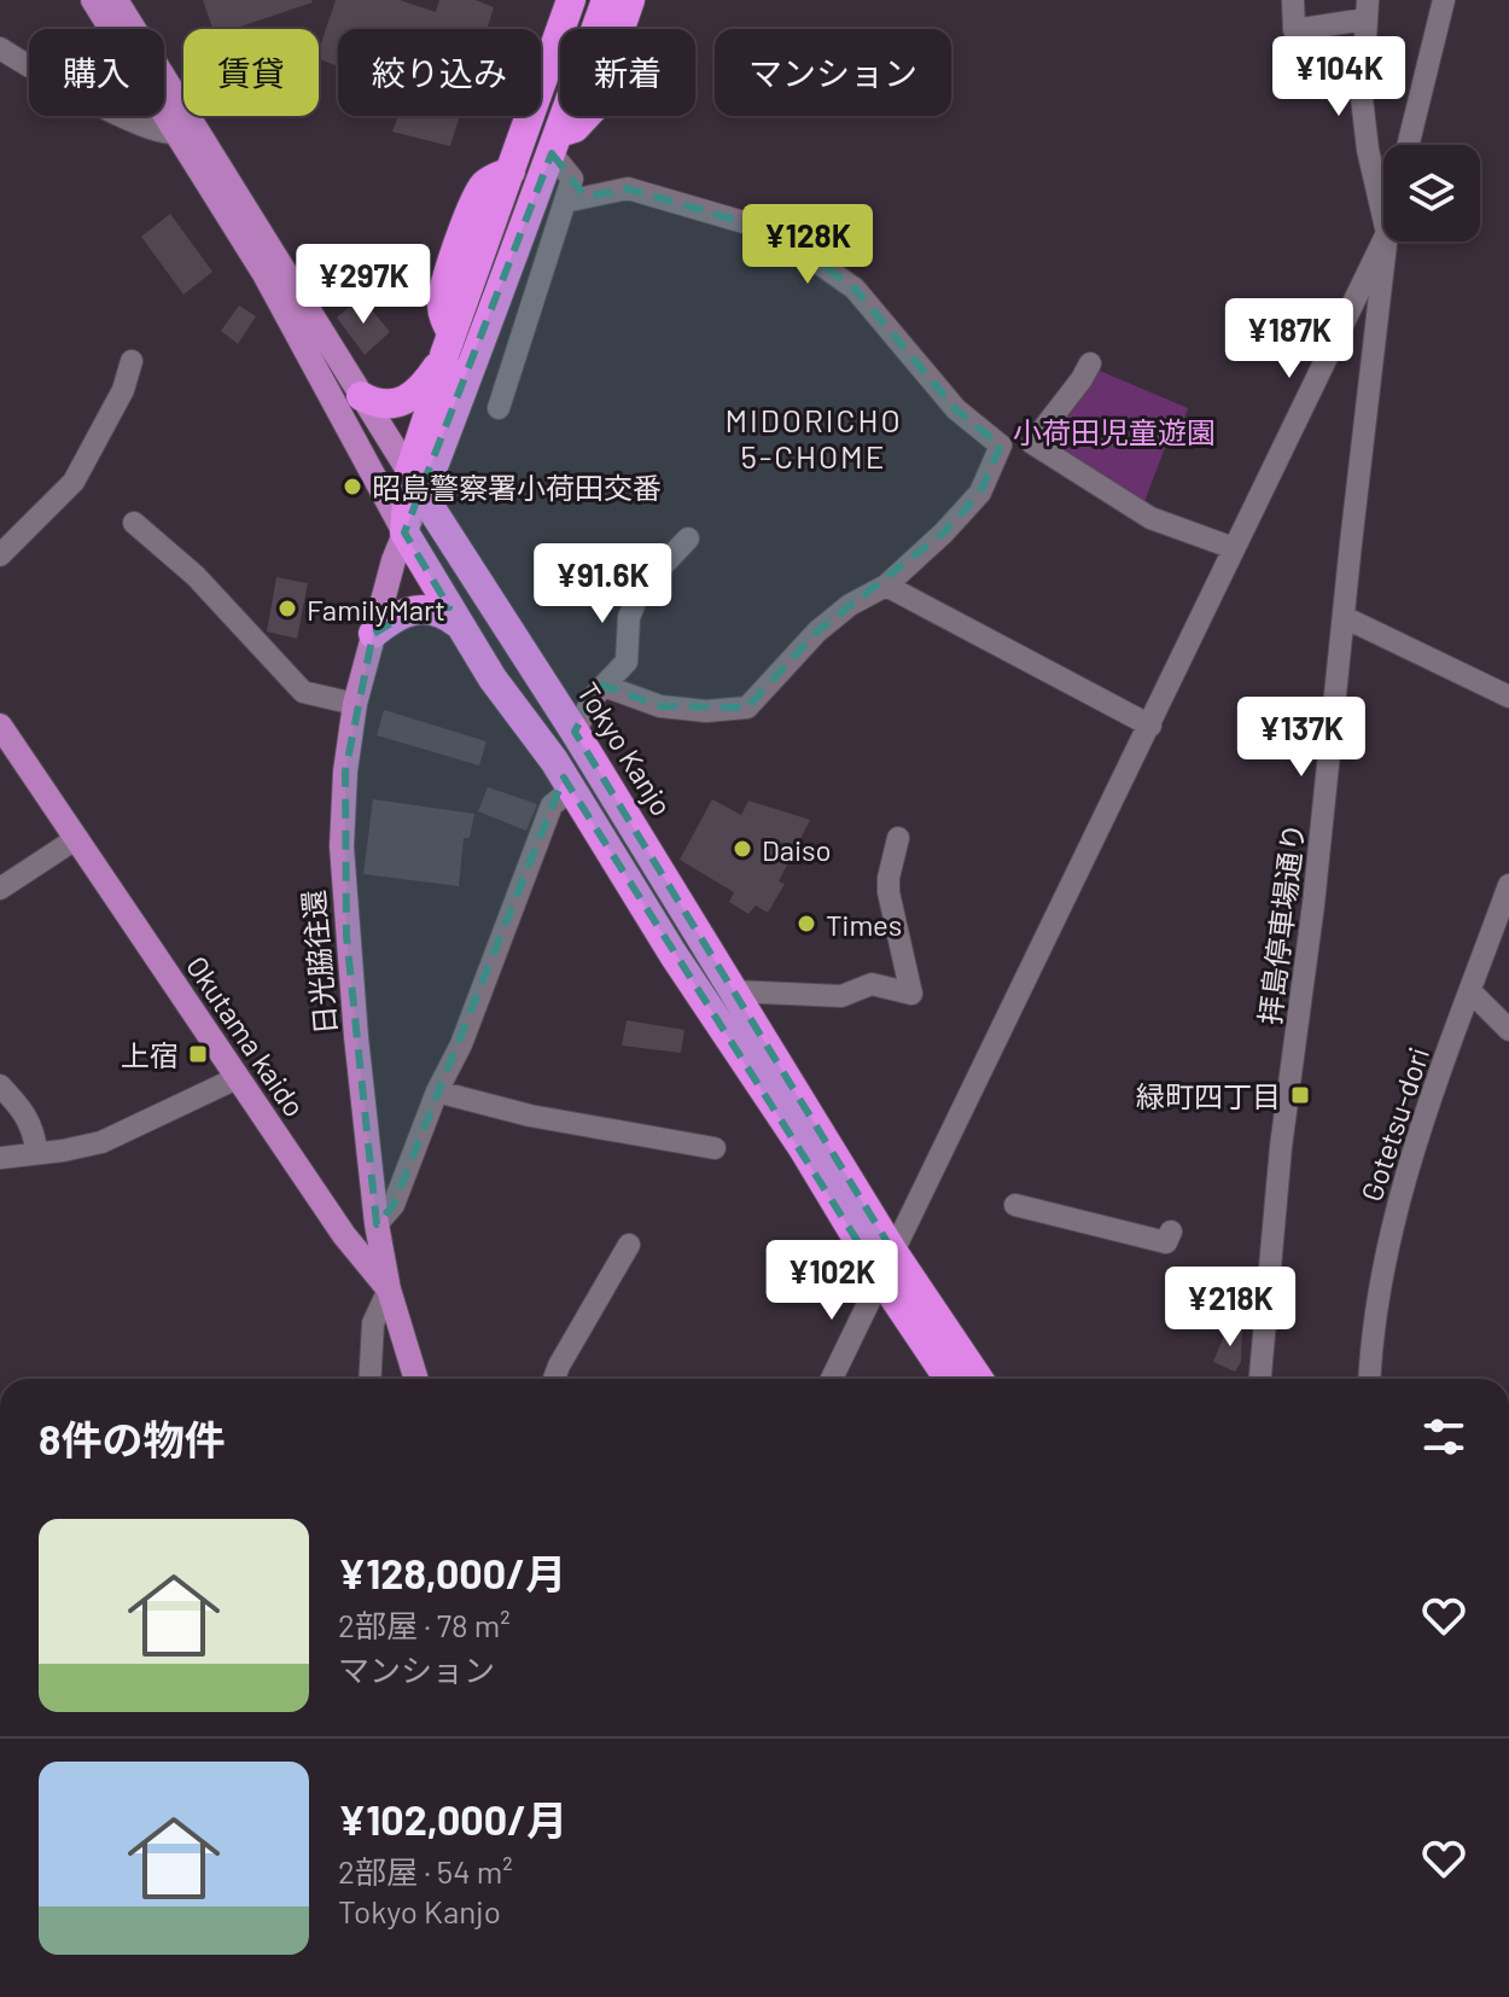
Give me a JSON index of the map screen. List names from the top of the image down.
{
  "streets": {
    "highway": ["Tokyo Kanjo"],
    "main road": ["日光脇往還", "Okutama kaido"],
    "street": ["拝島停車場通り", "Gotetsu-dori"]
  },
  "crossings": [
    ["Tokyo Kanjo", "日光脇往還"],
    ["日光脇往還", "Okutama kaido"]
  ],
  "districts": ["MIDORICHO 5-CHOME"],
  "parks": ["小荷田児童遊園"],
  "places": {
    "other": [
      "昭島警察署小荷田交番",
      "FamilyMart",
      "Daiso",
      "Times"
    ],
    "transit": ["上宿", "緑町四丁目"]
  },
  "page": {
    "chip": [
      "購入",
      "賃貸",
      "絞り込み",
      "新着",
      "マンション"
    ],
    "price": [
      "¥104K",
      "¥128K",
      "¥297K",
      "¥187K",
      "¥91.6K",
      "¥137K",
      "¥102K",
      "¥218K"
    ],
    "heading": "8件の物件",
    "list": [
      {
        "name": "¥128,000/月",
        "note": "2部屋 · 78 m² · マンション"
      },
      {
        "name": "¥102,000/月",
        "note": "2部屋 · 54 m² · Tokyo Kanjo"
      }
    ]
  }
}
